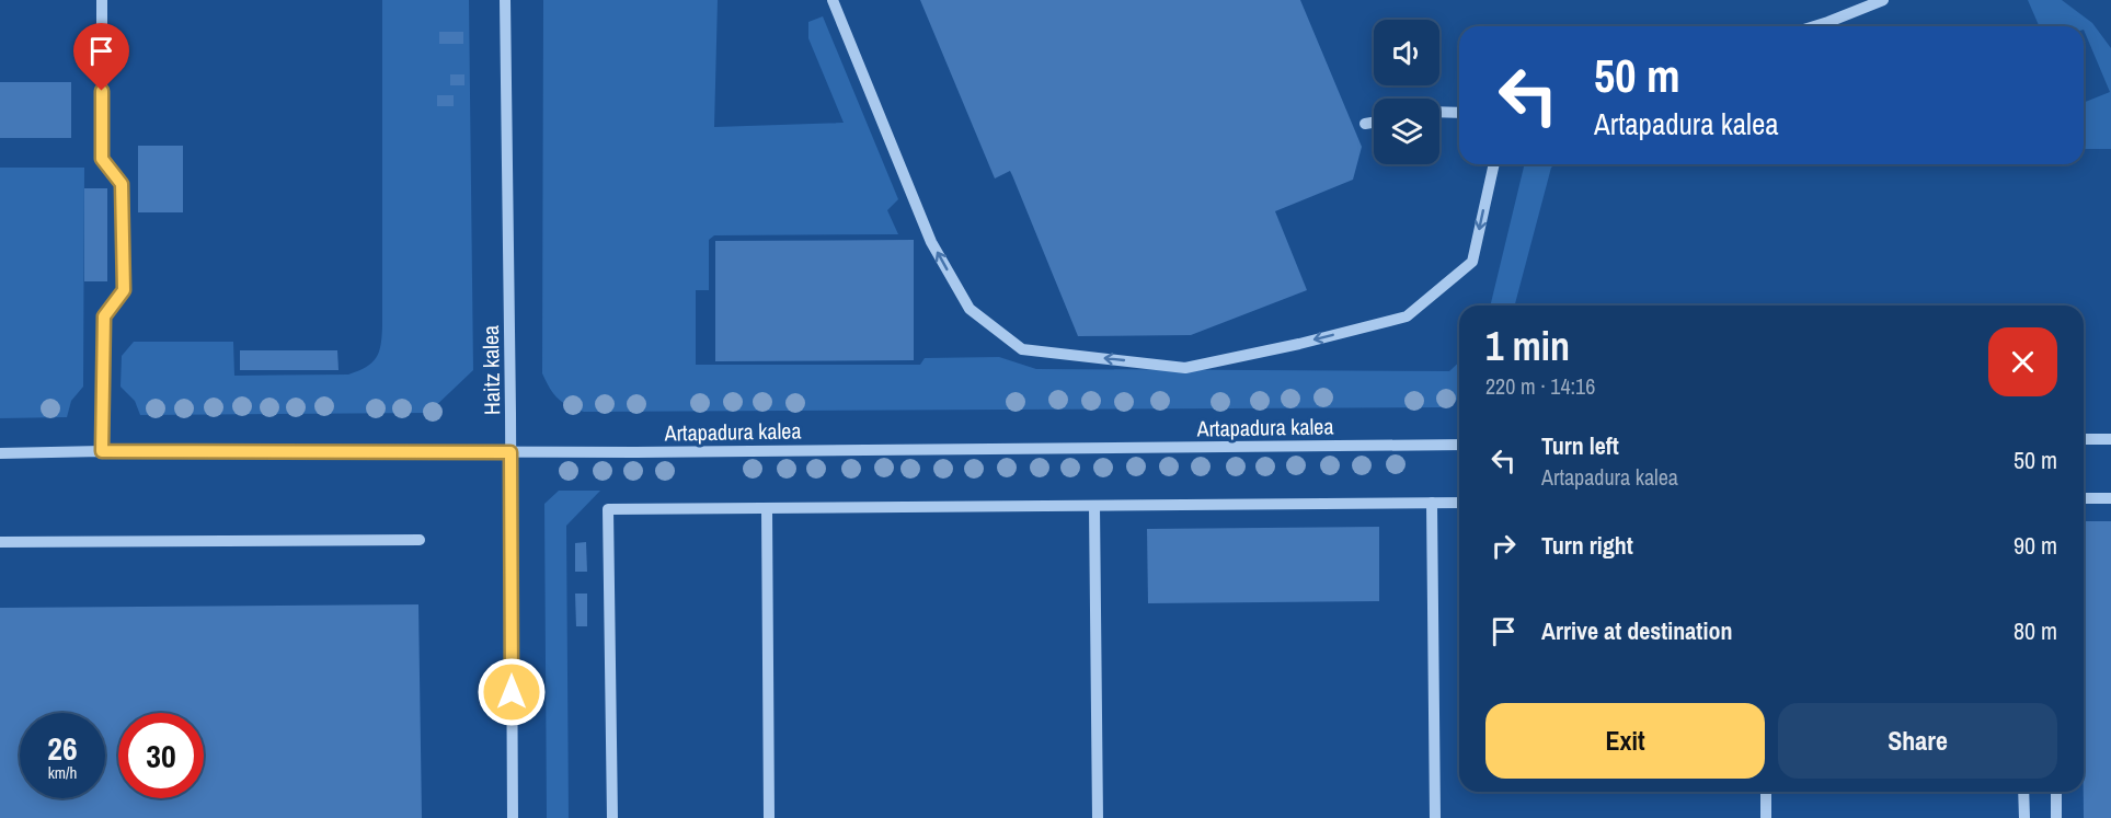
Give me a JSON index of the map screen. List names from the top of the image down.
{
  "streets": {
    "street": ["Haitz kalea", "Artapadura kalea"]
  },
  "crossings": [
    ["Haitz kalea", "Artapadura kalea"]
  ],
  "page": {
    "turn": ["50 m", "Artapadura kalea"],
    "heading": ["1 min", "220 m · 14:16"],
    "list": [
      {
        "name": "Turn left",
        "note": "Artapadura kalea",
        "value": "50 m"
      },
      {
        "name": "Turn right",
        "value": "90 m"
      },
      {
        "name": "Arrive at destination",
        "value": "80 m"
      }
    ],
    "buttons": ["Exit", "Share"],
    "speed": "26 km/h",
    "limit": "30"
  }
}
